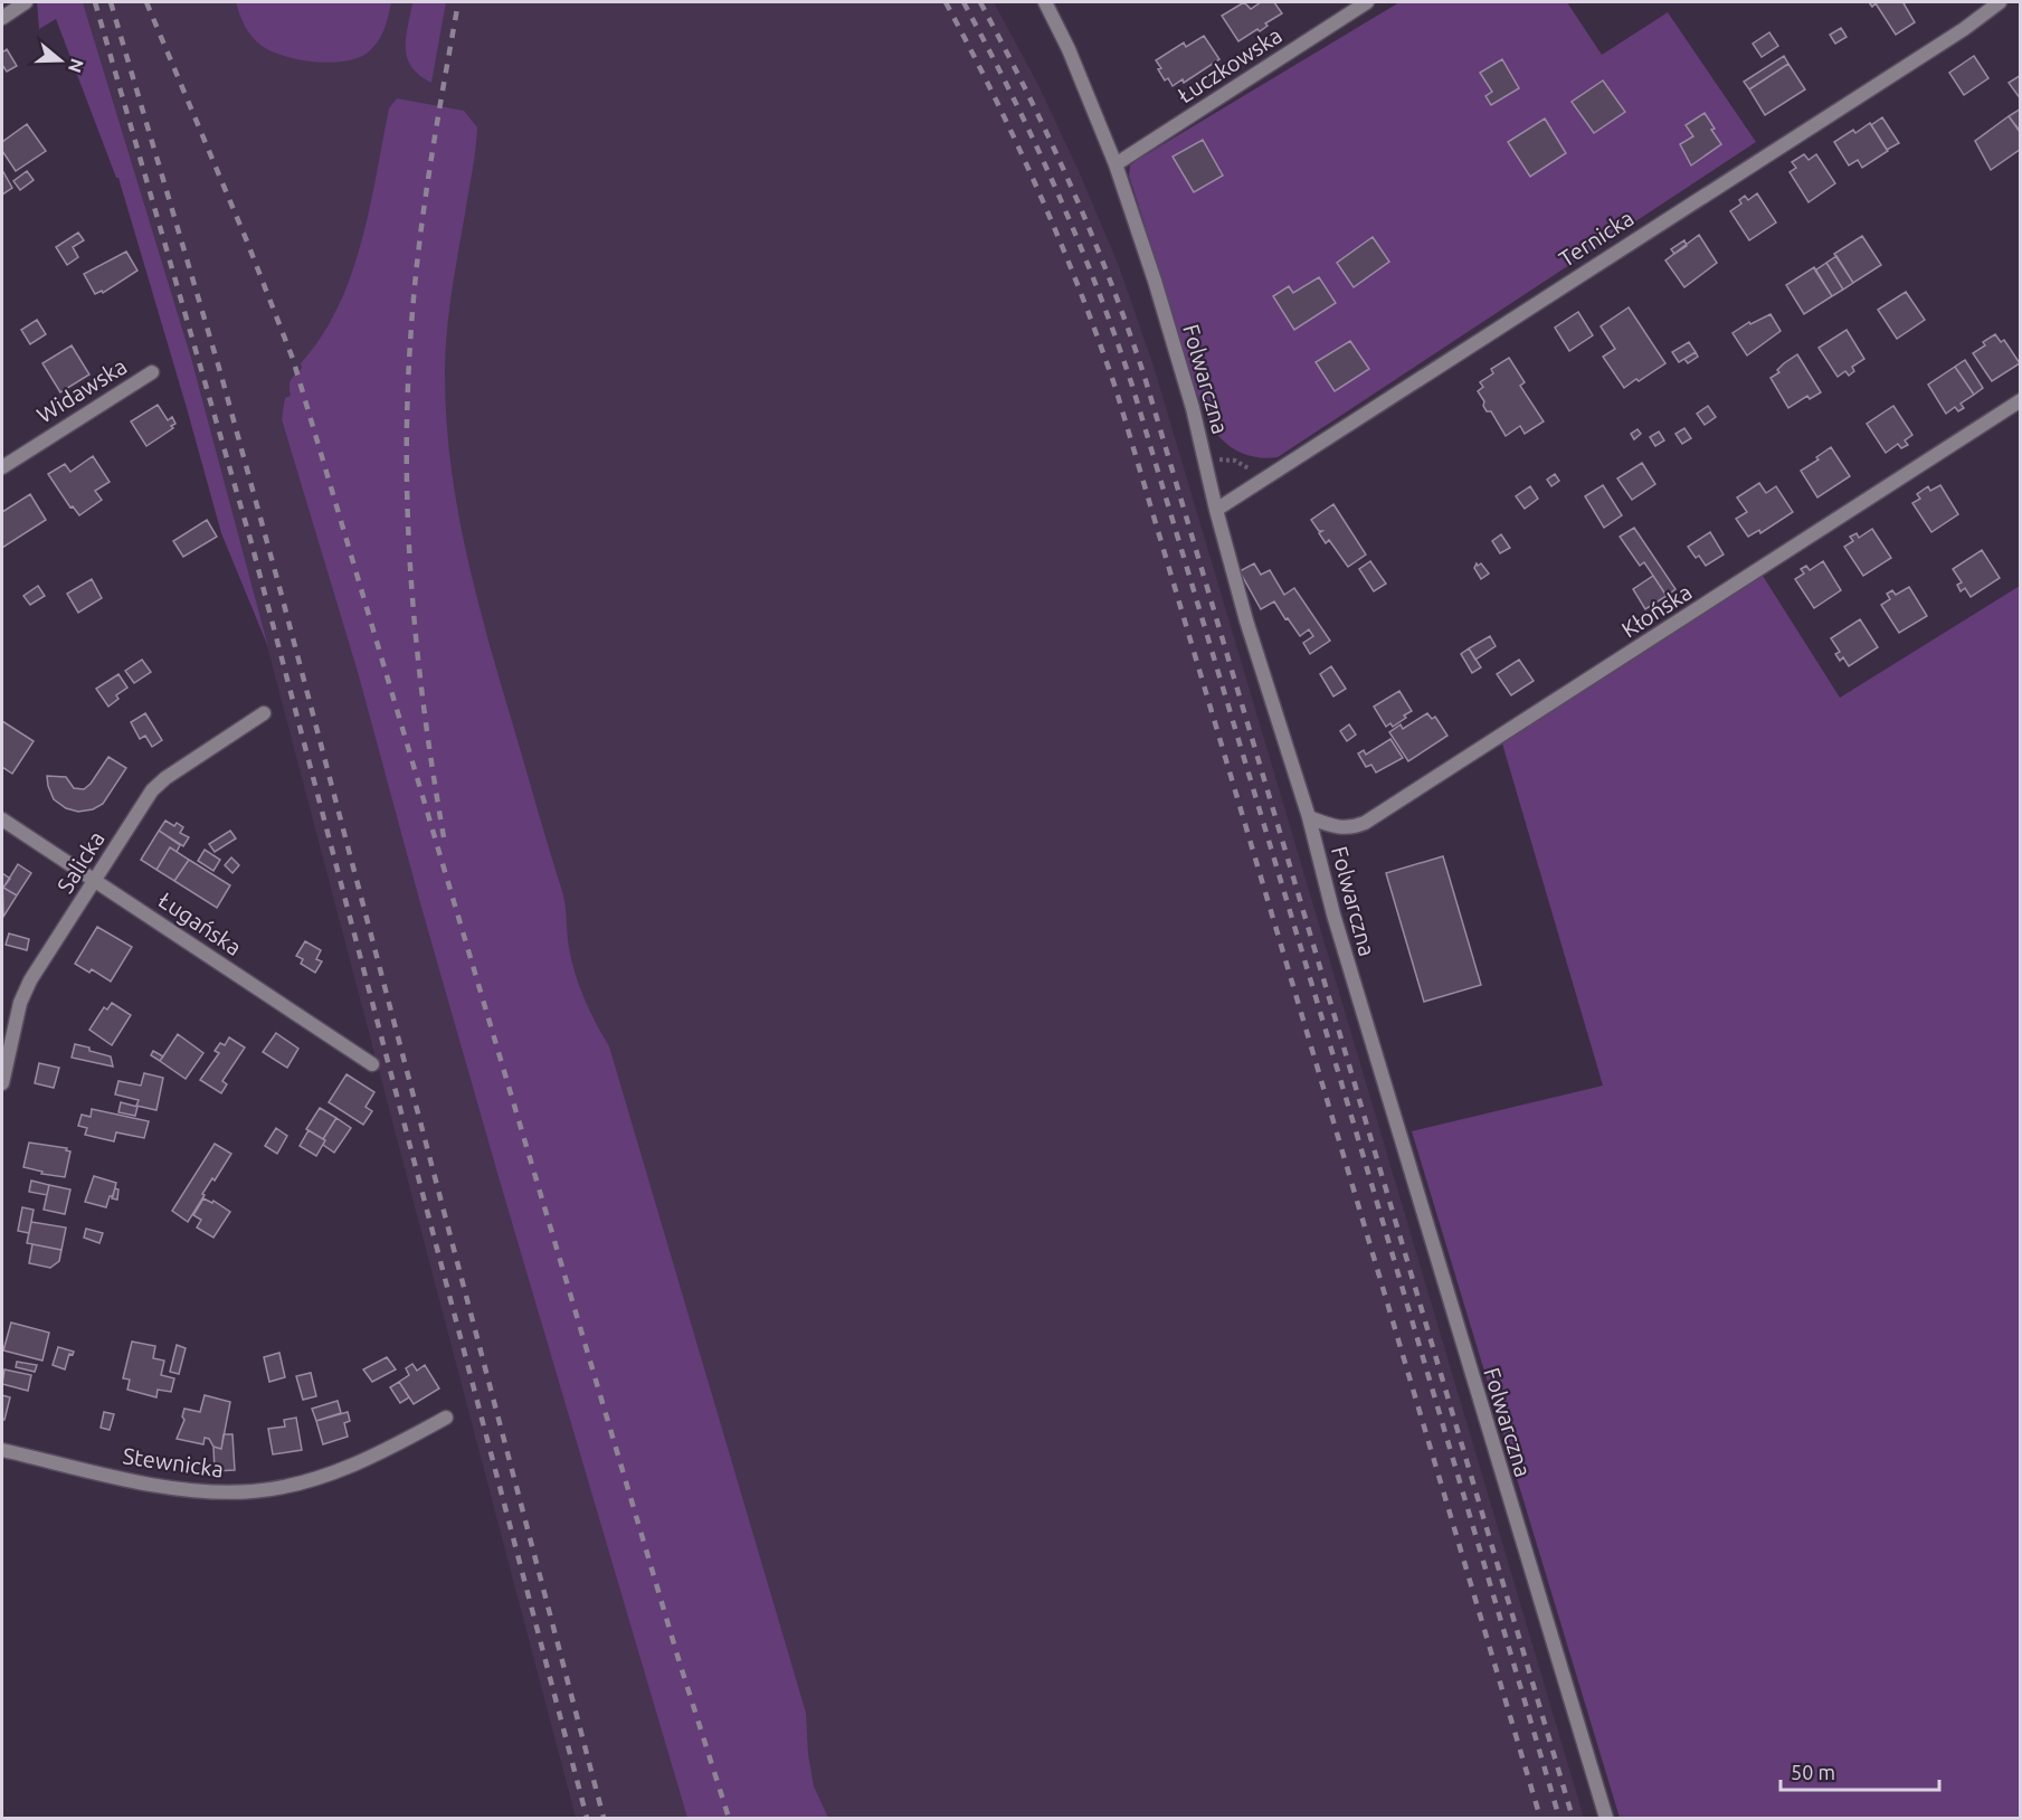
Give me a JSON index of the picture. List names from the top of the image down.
{
  "streets": {
    "street": [
      "Łuczkowska",
      "Ternicka",
      "Folwarczna",
      "Widawska",
      "Kłońska",
      "Salicka",
      "Ługańska",
      "Stewnicka"
    ]
  },
  "crossings": [
    ["Łuczkowska", "Folwarczna"],
    ["Ternicka", "Folwarczna"],
    ["Folwarczna", "Kłońska"],
    ["Salicka", "Ługańska"]
  ],
  "scale_bar": "50 m",
  "north": "right"
}
